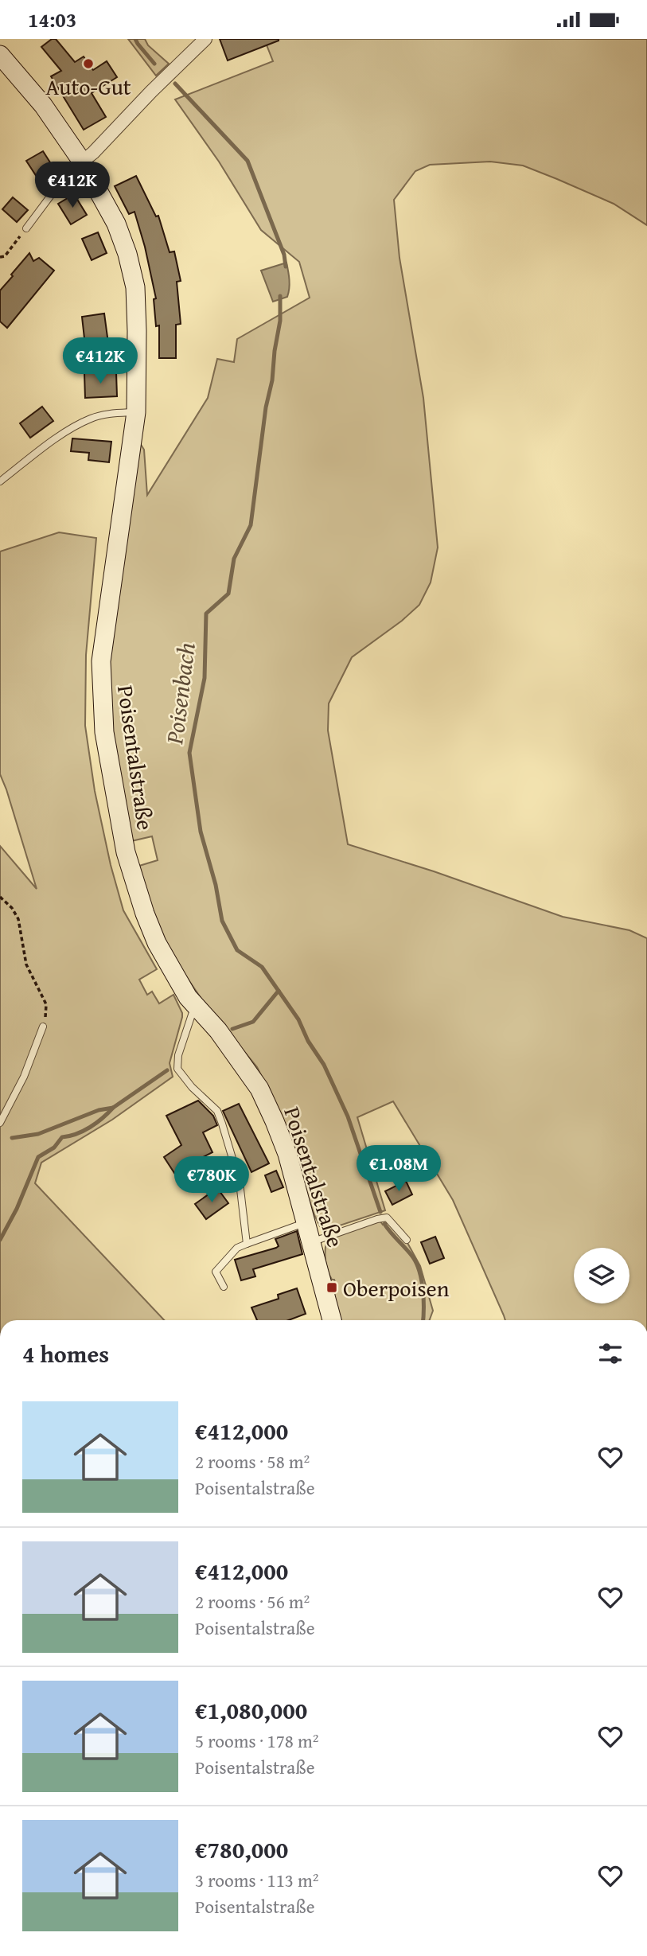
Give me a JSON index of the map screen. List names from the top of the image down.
{
  "streets": {
    "main road": ["Poisentalstraße"]
  },
  "water": ["Poisenbach"],
  "places": {
    "other": ["Auto-Gut"],
    "transit": ["Oberpoisen"]
  },
  "page": {
    "status": "14:03",
    "price": [
      "€412K",
      "€412K",
      "€1.08M",
      "€780K"
    ],
    "heading": "4 homes",
    "list": [
      {
        "name": "€412,000",
        "note": "2 rooms · 58 m² · Poisentalstraße"
      },
      {
        "name": "€412,000",
        "note": "2 rooms · 56 m² · Poisentalstraße"
      },
      {
        "name": "€1,080,000",
        "note": "5 rooms · 178 m² · Poisentalstraße"
      },
      {
        "name": "€780,000",
        "note": "3 rooms · 113 m² · Poisentalstraße"
      }
    ]
  }
}
